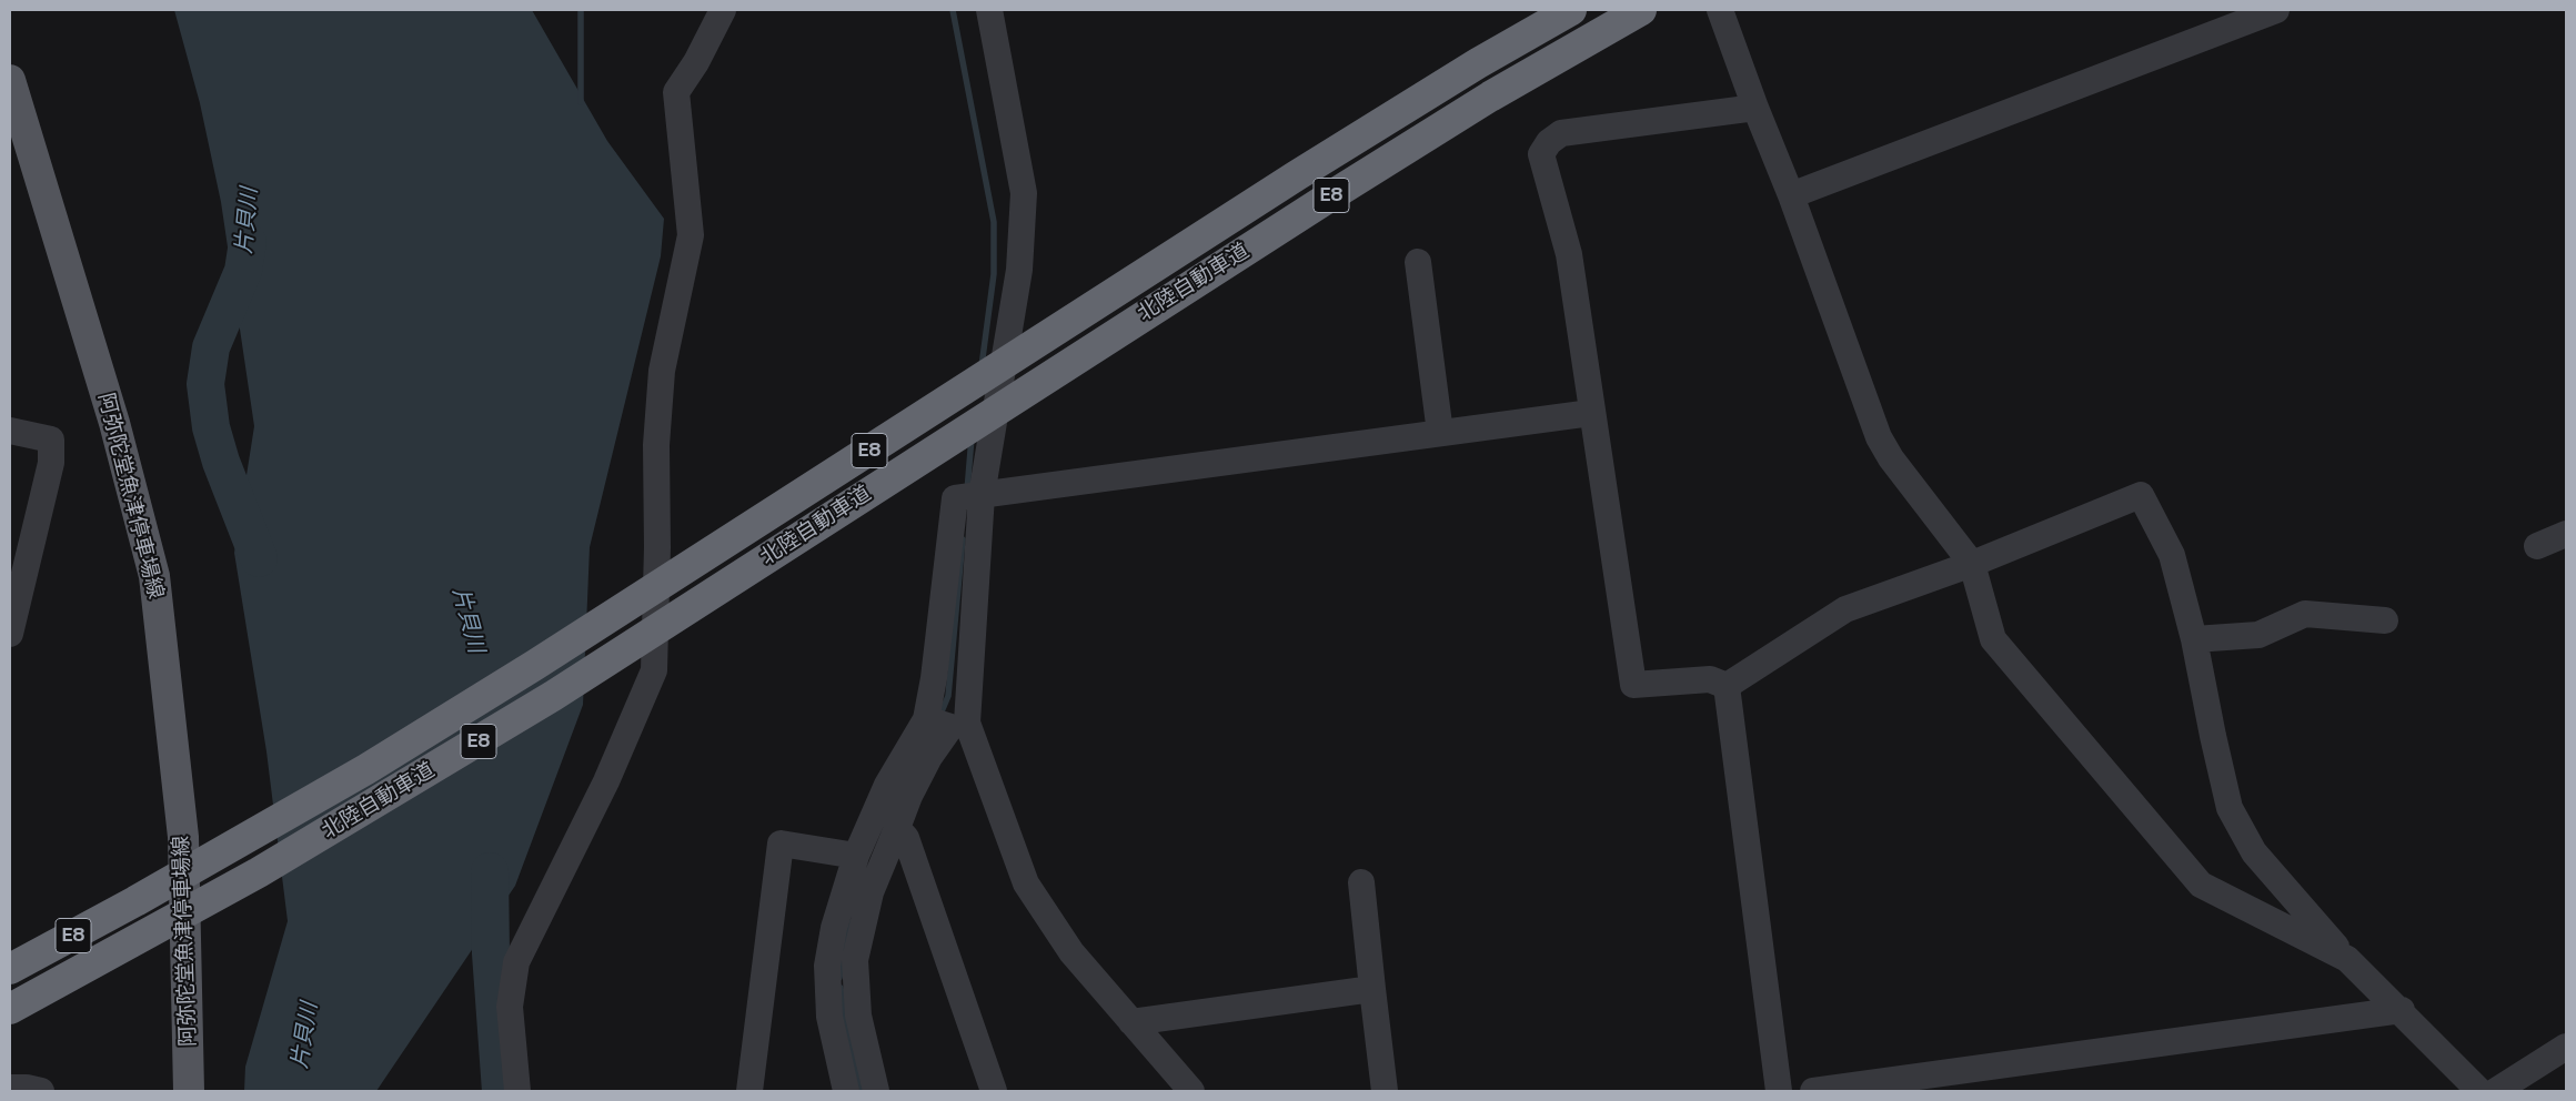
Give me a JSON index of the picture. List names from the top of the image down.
{
  "streets": {
    "highway": ["E8", "北陸自動車道"],
    "main road": ["阿弥陀堂魚津停車場線"]
  },
  "water": ["片貝川"]
}
